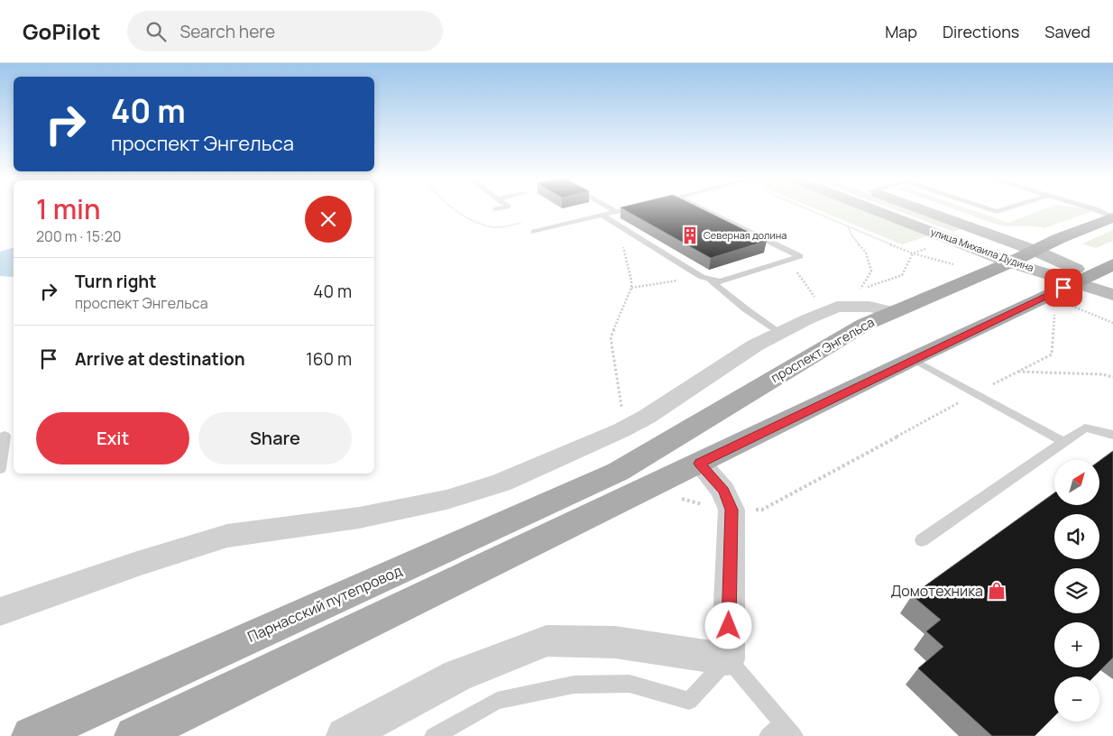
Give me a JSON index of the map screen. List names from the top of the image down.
{
  "streets": {
    "main road": ["проспект Энгельса", "Парнасский путепровод"],
    "street": ["улица Михаила Дудина"]
  },
  "crossings": [
    ["улица Михаила Дудина", "проспект Энгельса"],
    ["проспект Энгельса", "Парнасский путепровод"]
  ],
  "places": {
    "building": ["Северная долина"],
    "shop": ["Домотехника"]
  },
  "north": "top right",
  "page": {
    "header": "GoPilot",
    "search": "Search here",
    "nav": ["Map", "Directions", "Saved"],
    "turn": ["40 m", "проспект Энгельса"],
    "heading": ["1 min", "200 m · 15:20"],
    "list": [
      {
        "name": "Turn right",
        "note": "проспект Энгельса",
        "value": "40 m"
      },
      {
        "name": "Arrive at destination",
        "value": "160 m"
      }
    ],
    "buttons": ["Exit", "Share"],
    "map_buttons": ["+", "−"]
  }
}
